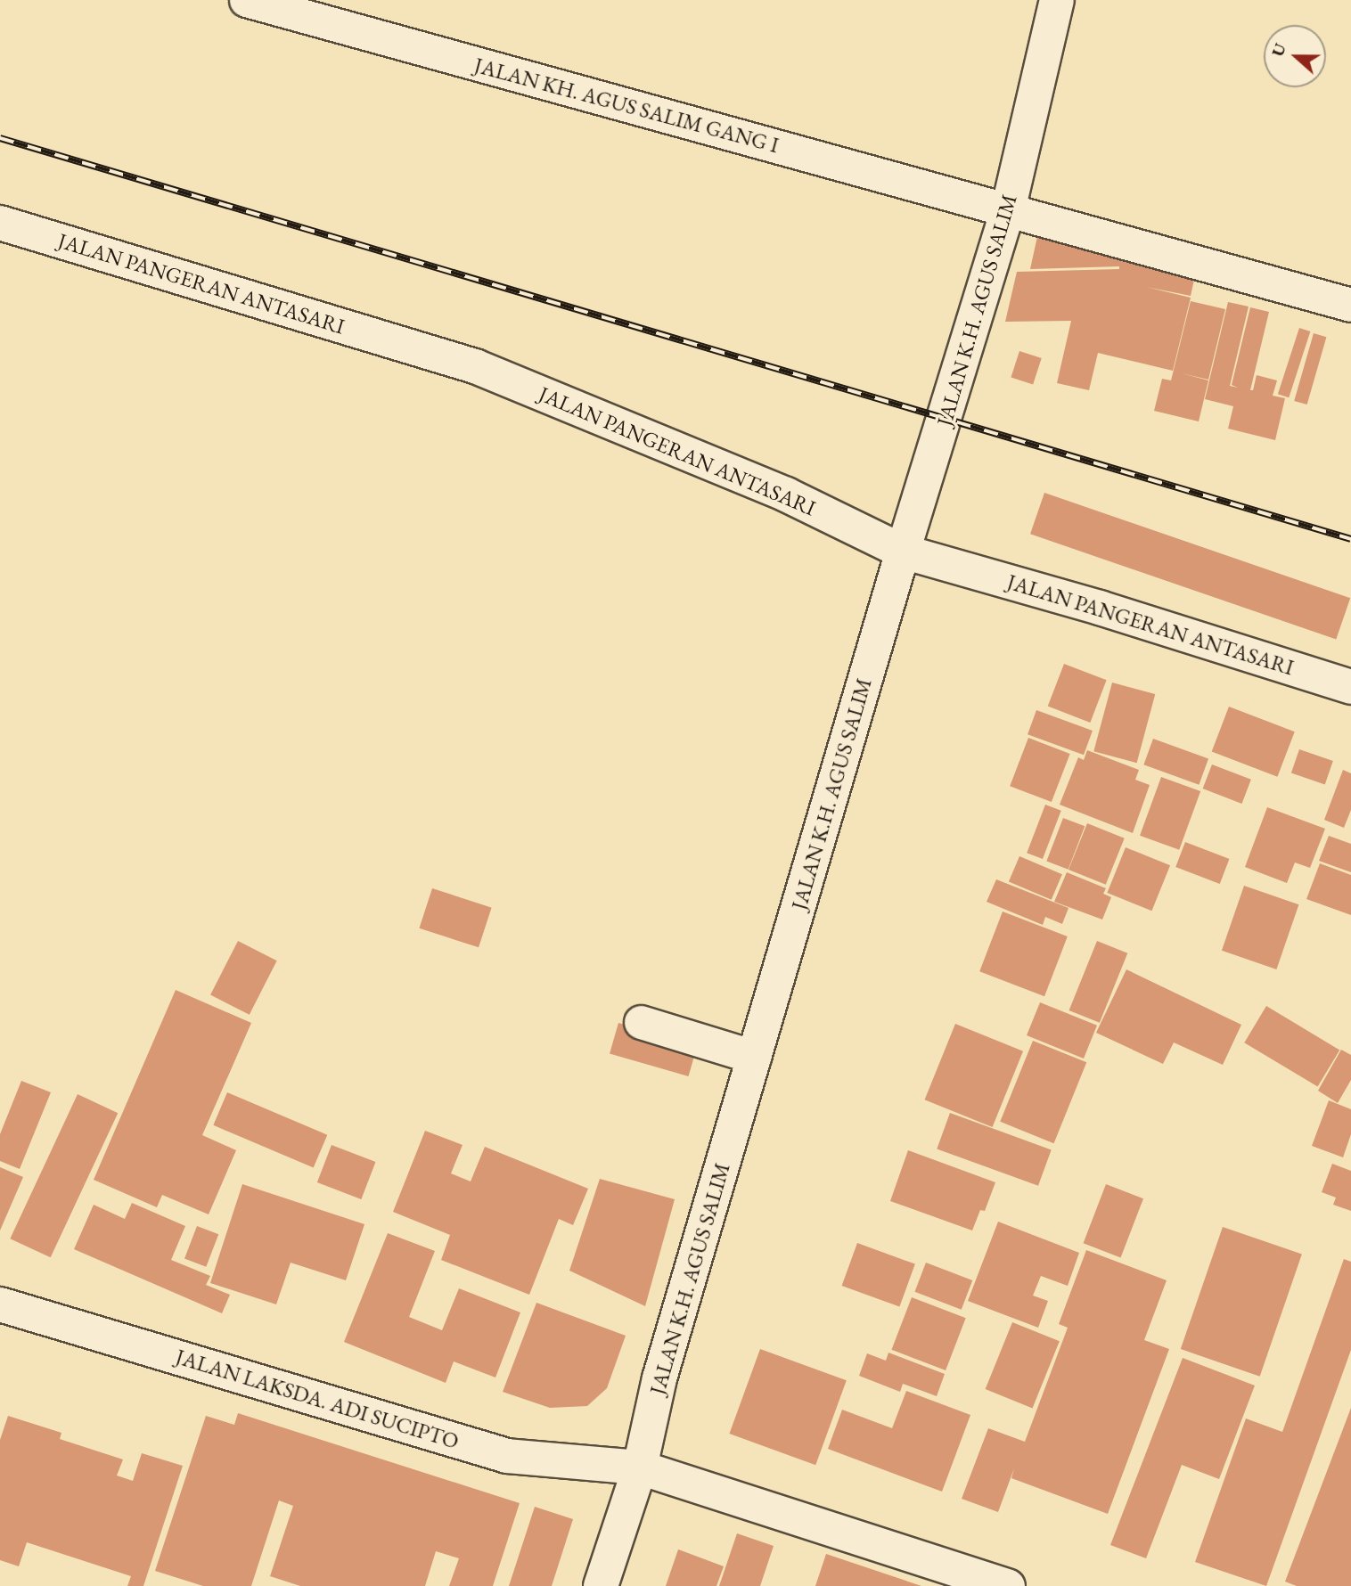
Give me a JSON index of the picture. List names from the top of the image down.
{
  "streets": {
    "street": [
      "JALAN KH. AGUS SALIM GANG I",
      "JALAN PANGERAN ANTASARI",
      "JALAN K.H. AGUS SALIM",
      "JALAN LAKSDA. ADI SUCIPTO"
    ]
  },
  "crossings": [
    ["JALAN KH. AGUS SALIM GANG I", "JALAN K.H. AGUS SALIM"],
    ["JALAN PANGERAN ANTASARI", "JALAN K.H. AGUS SALIM"],
    ["JALAN K.H. AGUS SALIM", "JALAN LAKSDA. ADI SUCIPTO"]
  ],
  "north": "left"
}
